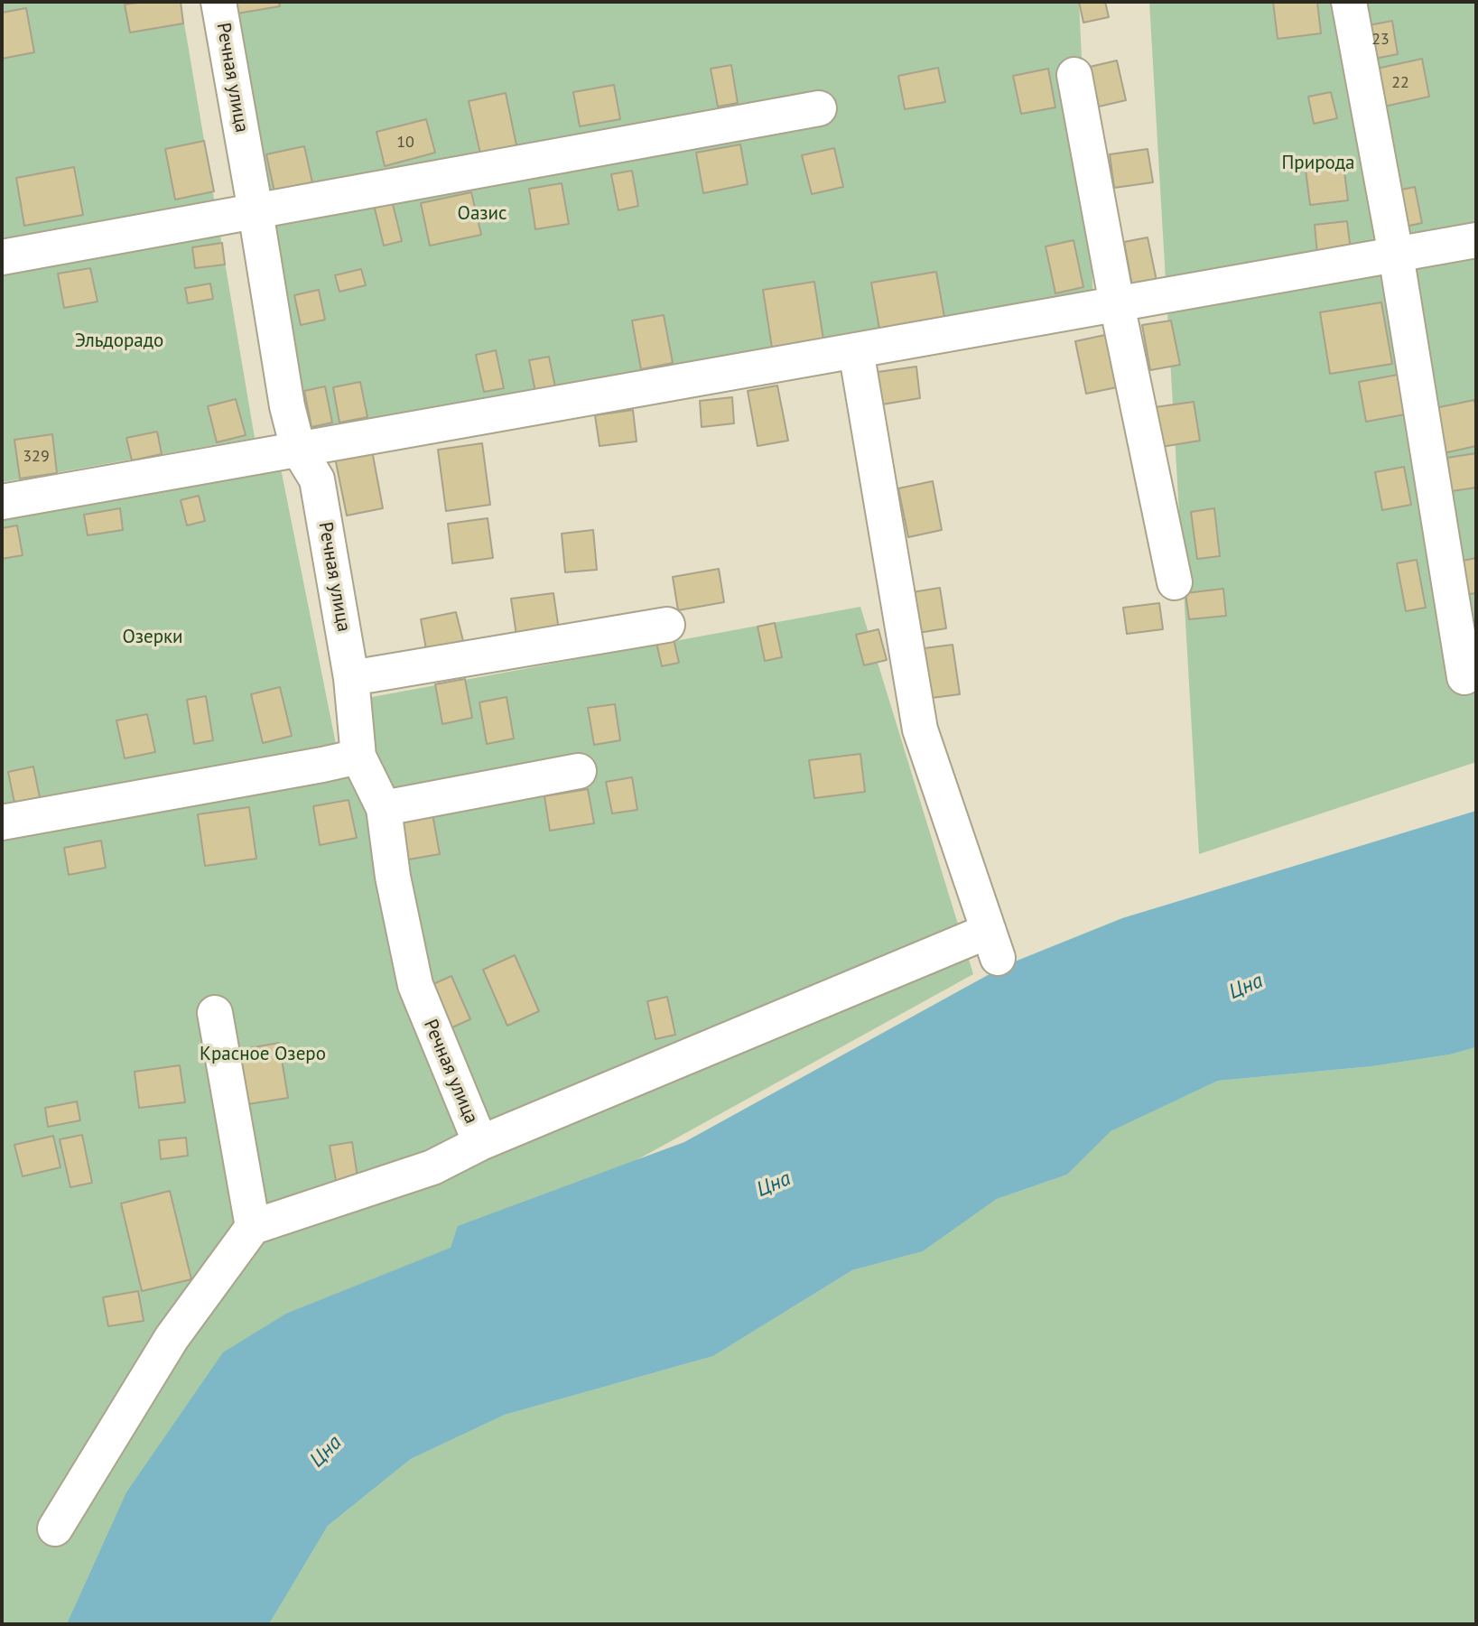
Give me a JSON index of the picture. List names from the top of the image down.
{
  "streets": {
    "street": ["Речная улица"]
  },
  "water": ["Цна"],
  "parks": [
    "Природа",
    "Оазис",
    "Эльдорадо",
    "Озерки",
    "Красное Озеро"
  ],
  "house_numbers": [
    "23",
    "22",
    "10",
    "329"
  ]
}
